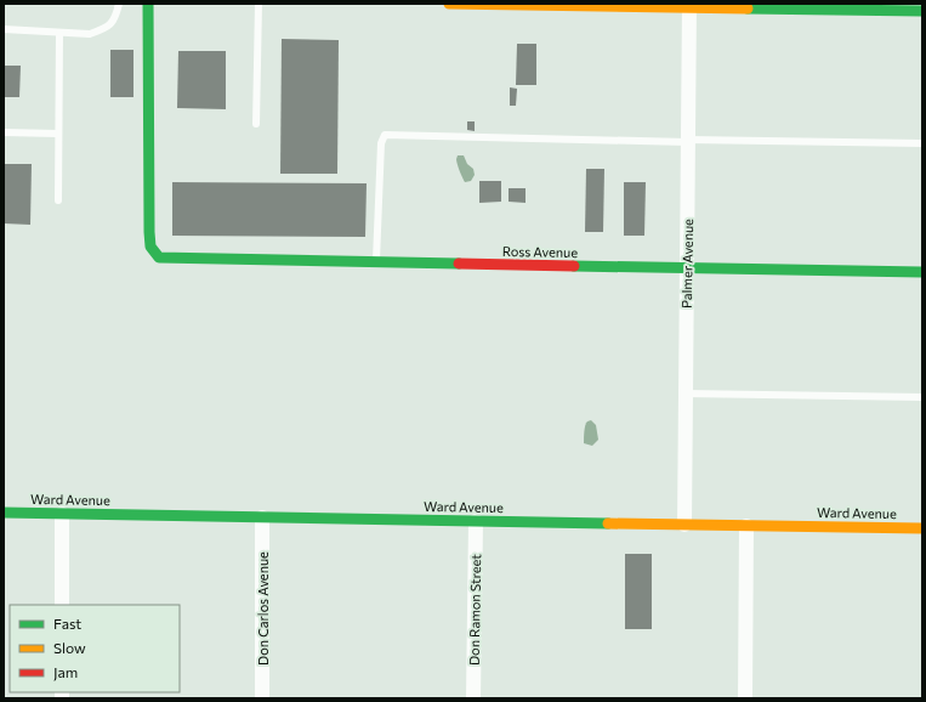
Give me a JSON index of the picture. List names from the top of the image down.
{
  "streets": {
    "street": [
      "Ross Avenue",
      "Palmer Avenue",
      "Ward Avenue",
      "Don Carlos Avenue",
      "Don Ramon Street"
    ]
  },
  "crossings": [
    ["Ross Avenue", "Palmer Avenue"],
    ["Palmer Avenue", "Ward Avenue"],
    ["Ward Avenue", "Don Carlos Avenue"],
    ["Ward Avenue", "Don Ramon Street"]
  ],
  "legend": ["Fast", "Slow", "Jam"]
}
